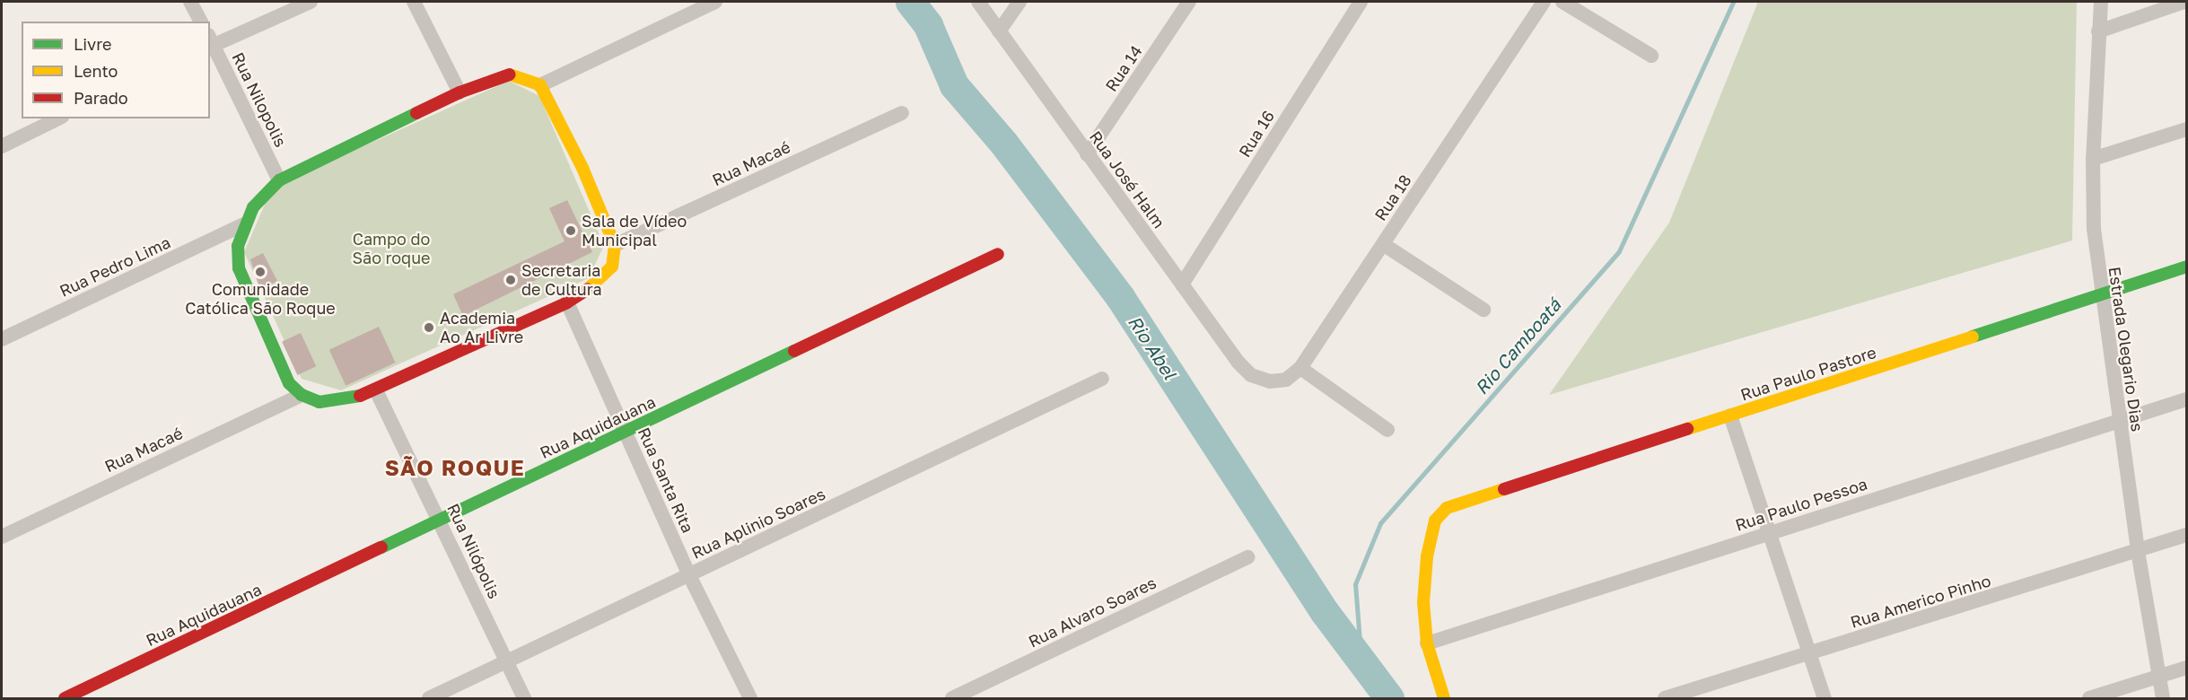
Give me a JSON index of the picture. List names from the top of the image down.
{
  "streets": {
    "street": [
      "Rua 14",
      "Rua Nilopolis",
      "Rua 16",
      "Rua Macaé",
      "Rua José Halm",
      "Rua 18",
      "Rua Pedro Lima",
      "Estrada Olegario Dias",
      "Rua Paulo Pastore",
      "Rua Aquidauana",
      "Rua Santa Rita",
      "Rua Paulo Pessoa",
      "Rua Aplinio Soares",
      "Rua Nilópolis",
      "Rua Americo Pinho",
      "Rua Alvaro Soares"
    ]
  },
  "crossings": [
    ["Rua 14", "Rua José Halm"],
    ["Rua 16", "Rua José Halm"],
    ["Rua José Halm", "Rua 18"],
    ["Estrada Olegario Dias", "Rua Paulo Pastore"],
    ["Estrada Olegario Dias", "Rua Paulo Pessoa"],
    ["Estrada Olegario Dias", "Rua Americo Pinho"],
    ["Rua Paulo Pastore", "Rua Paulo Pessoa"],
    ["Rua Aquidauana", "Rua Santa Rita"],
    ["Rua Aquidauana", "Rua Nilópolis"],
    ["Rua Santa Rita", "Rua Aplinio Soares"],
    ["Rua Aplinio Soares", "Rua Nilópolis"]
  ],
  "districts": ["SÃO ROQUE"],
  "water": ["Rio Camboatá", "Rio Abel"],
  "parks": ["Campo do São roque"],
  "places": [
    "Sala de Vídeo Municipal",
    "Comunidade Católica São Roque",
    "Secretaria de Cultura",
    "Academia Ao Ar Livre"
  ],
  "legend": ["Livre", "Lento", "Parado"]
}
